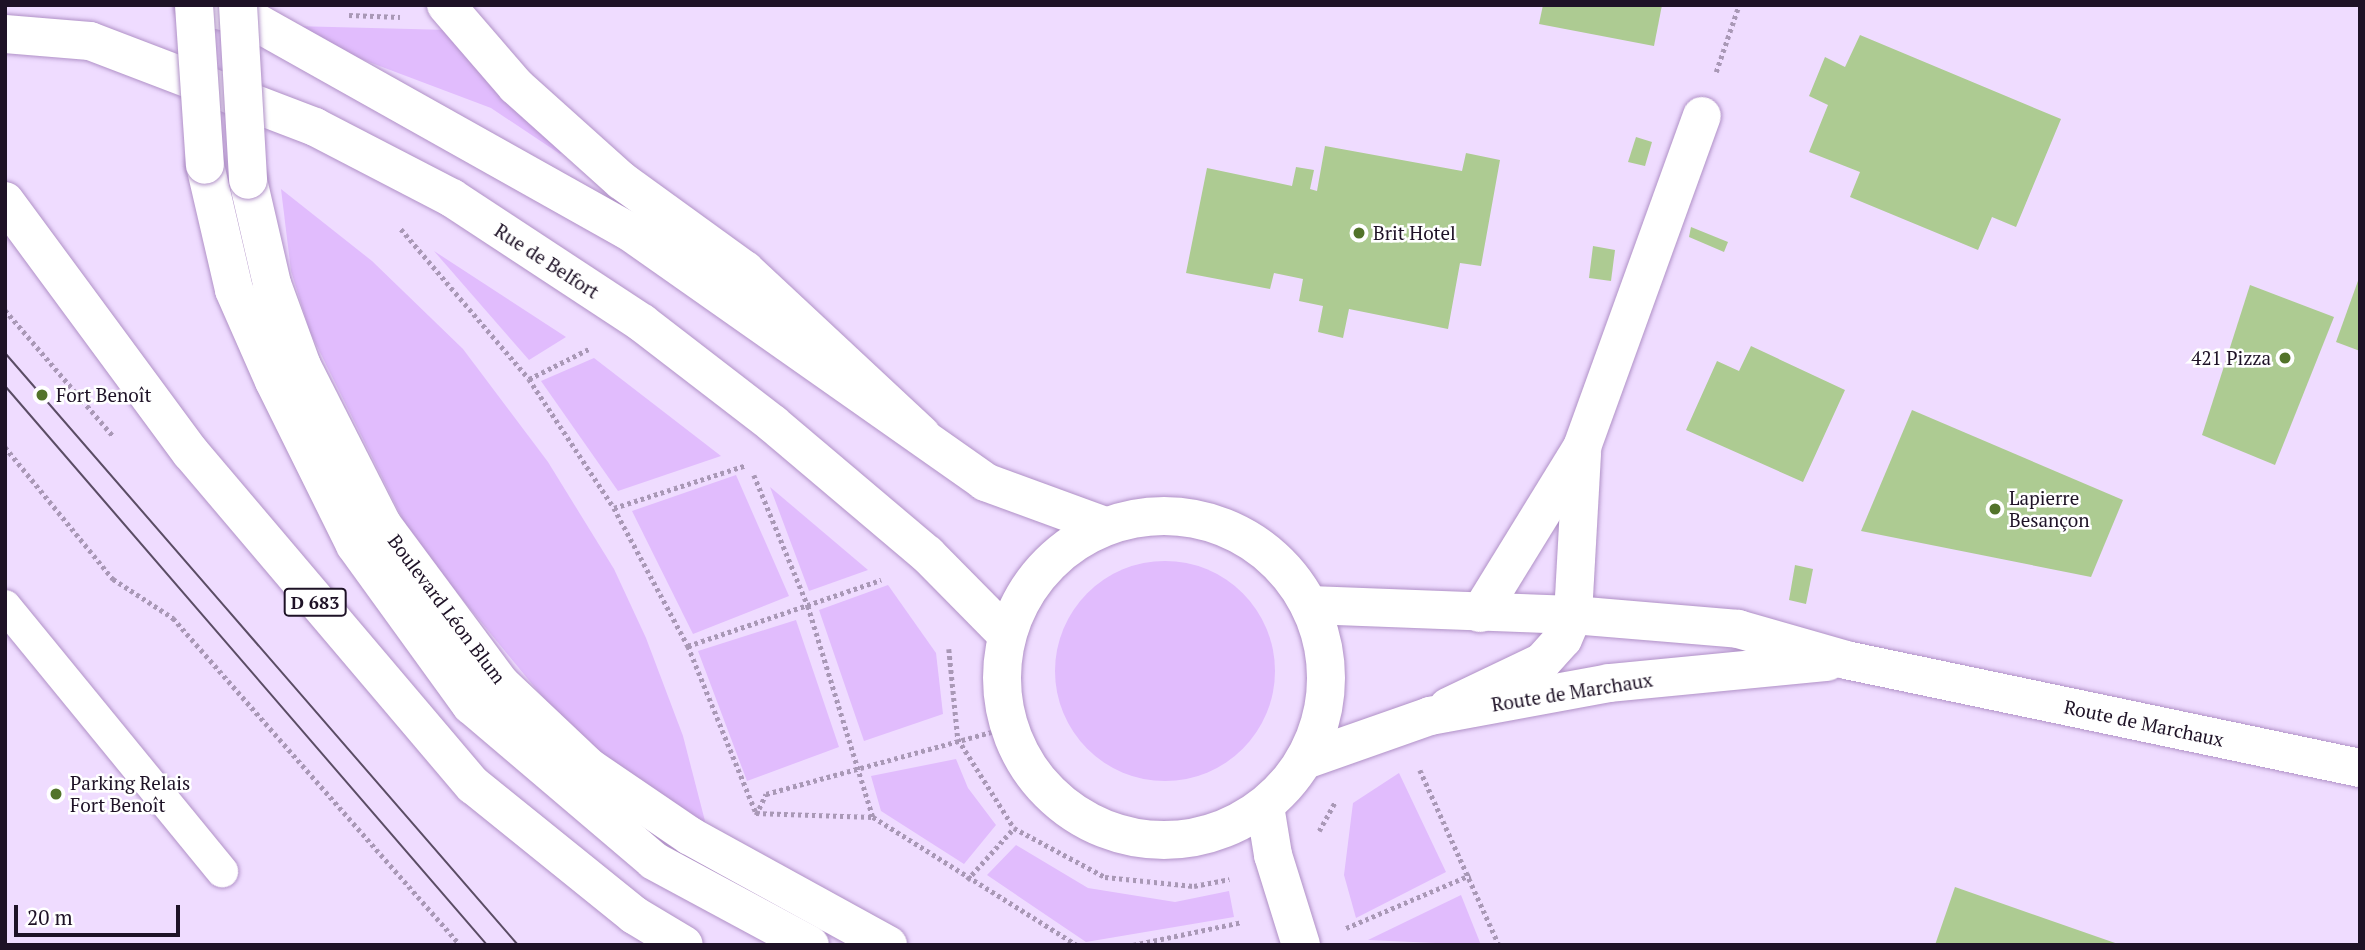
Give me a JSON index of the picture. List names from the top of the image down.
{
  "streets": {
    "main road": [
      "Rue de Belfort",
      "D 683",
      "Boulevard Léon Blum",
      "Route de Marchaux"
    ]
  },
  "places": [
    "Brit Hotel",
    "421 Pizza",
    "Fort Benoît",
    "Lapierre Besançon",
    "Parking Relais Fort Benoît"
  ],
  "scale_bar": "20 m"
}
